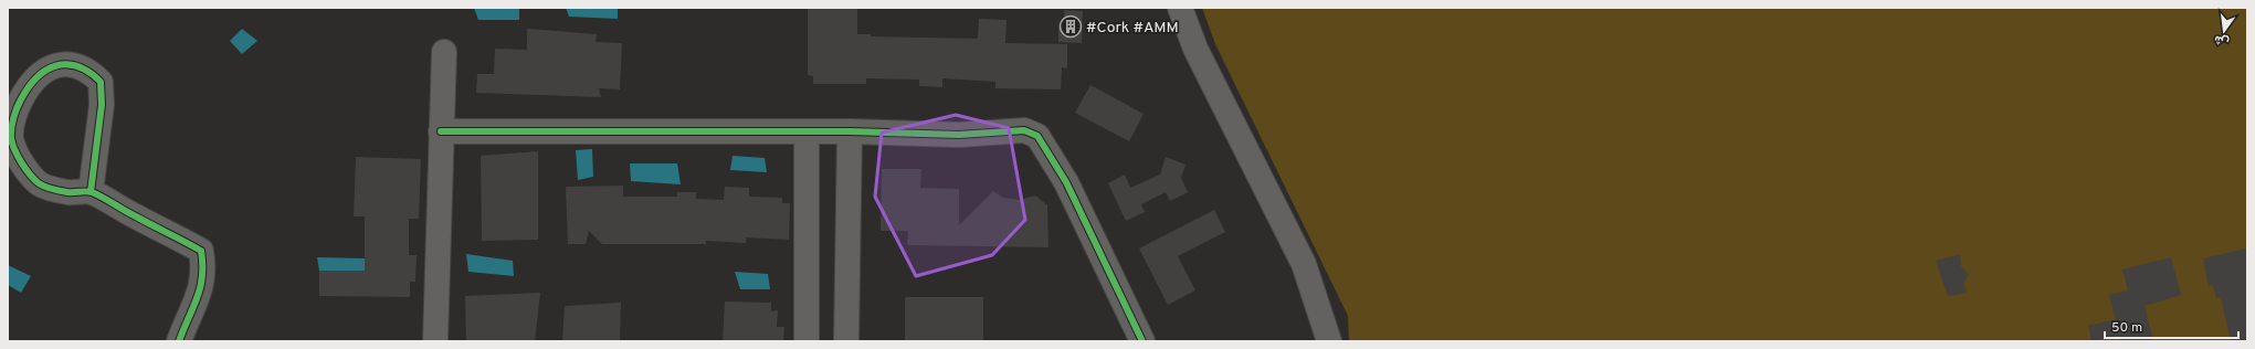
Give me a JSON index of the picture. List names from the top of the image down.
{
  "places": {
    "building": ["#Cork #AMM"]
  },
  "scale_bar": "50 m",
  "north": "bottom"
}
